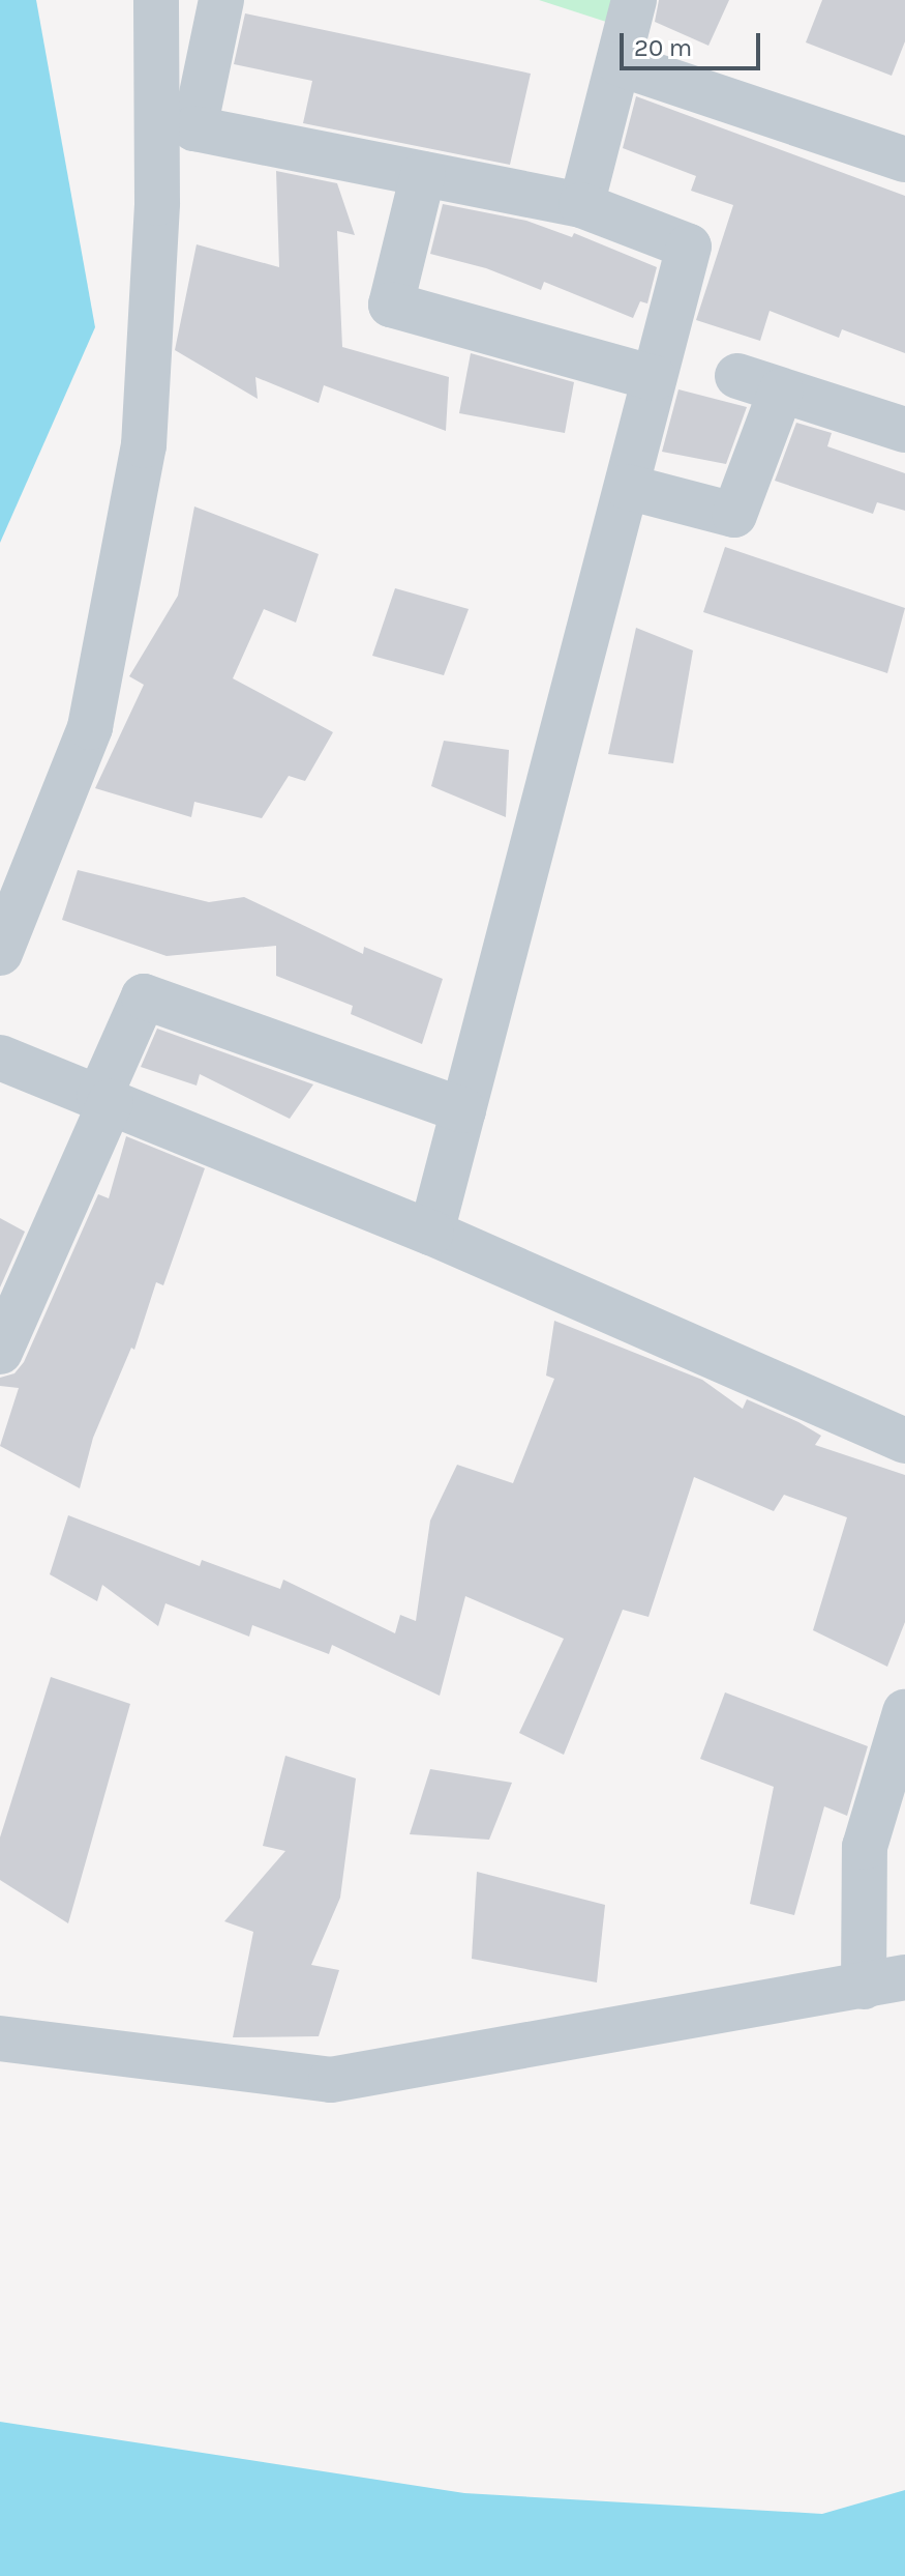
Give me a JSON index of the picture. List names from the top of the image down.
{
  "scale_bar": "20 m"
}
